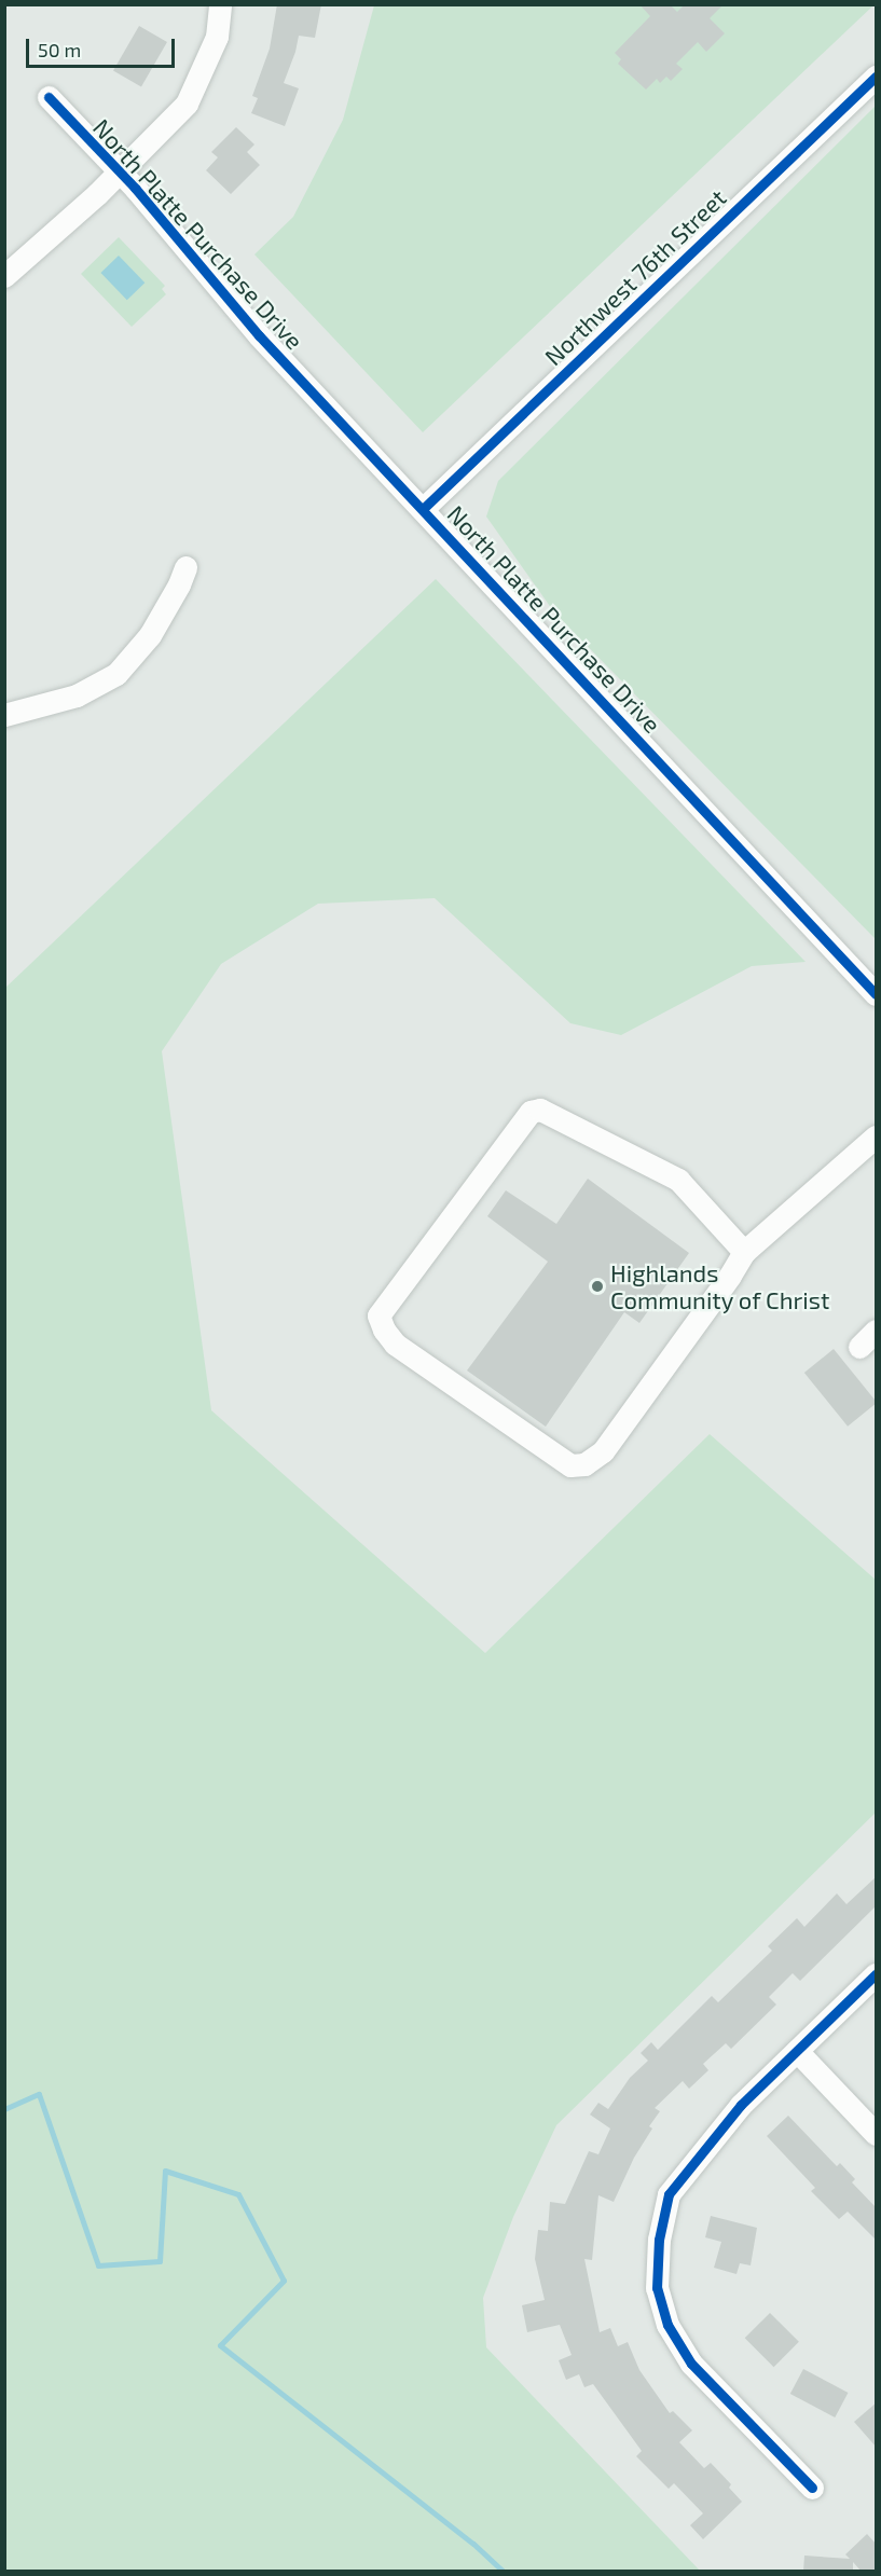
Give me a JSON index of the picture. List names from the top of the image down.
{
  "streets": {
    "street": ["North Platte Purchase Drive", "Northwest 76th Street"]
  },
  "crossings": [
    ["North Platte Purchase Drive", "Northwest 76th Street"]
  ],
  "places": ["Highlands Community of Christ"],
  "scale_bar": "50 m"
}
